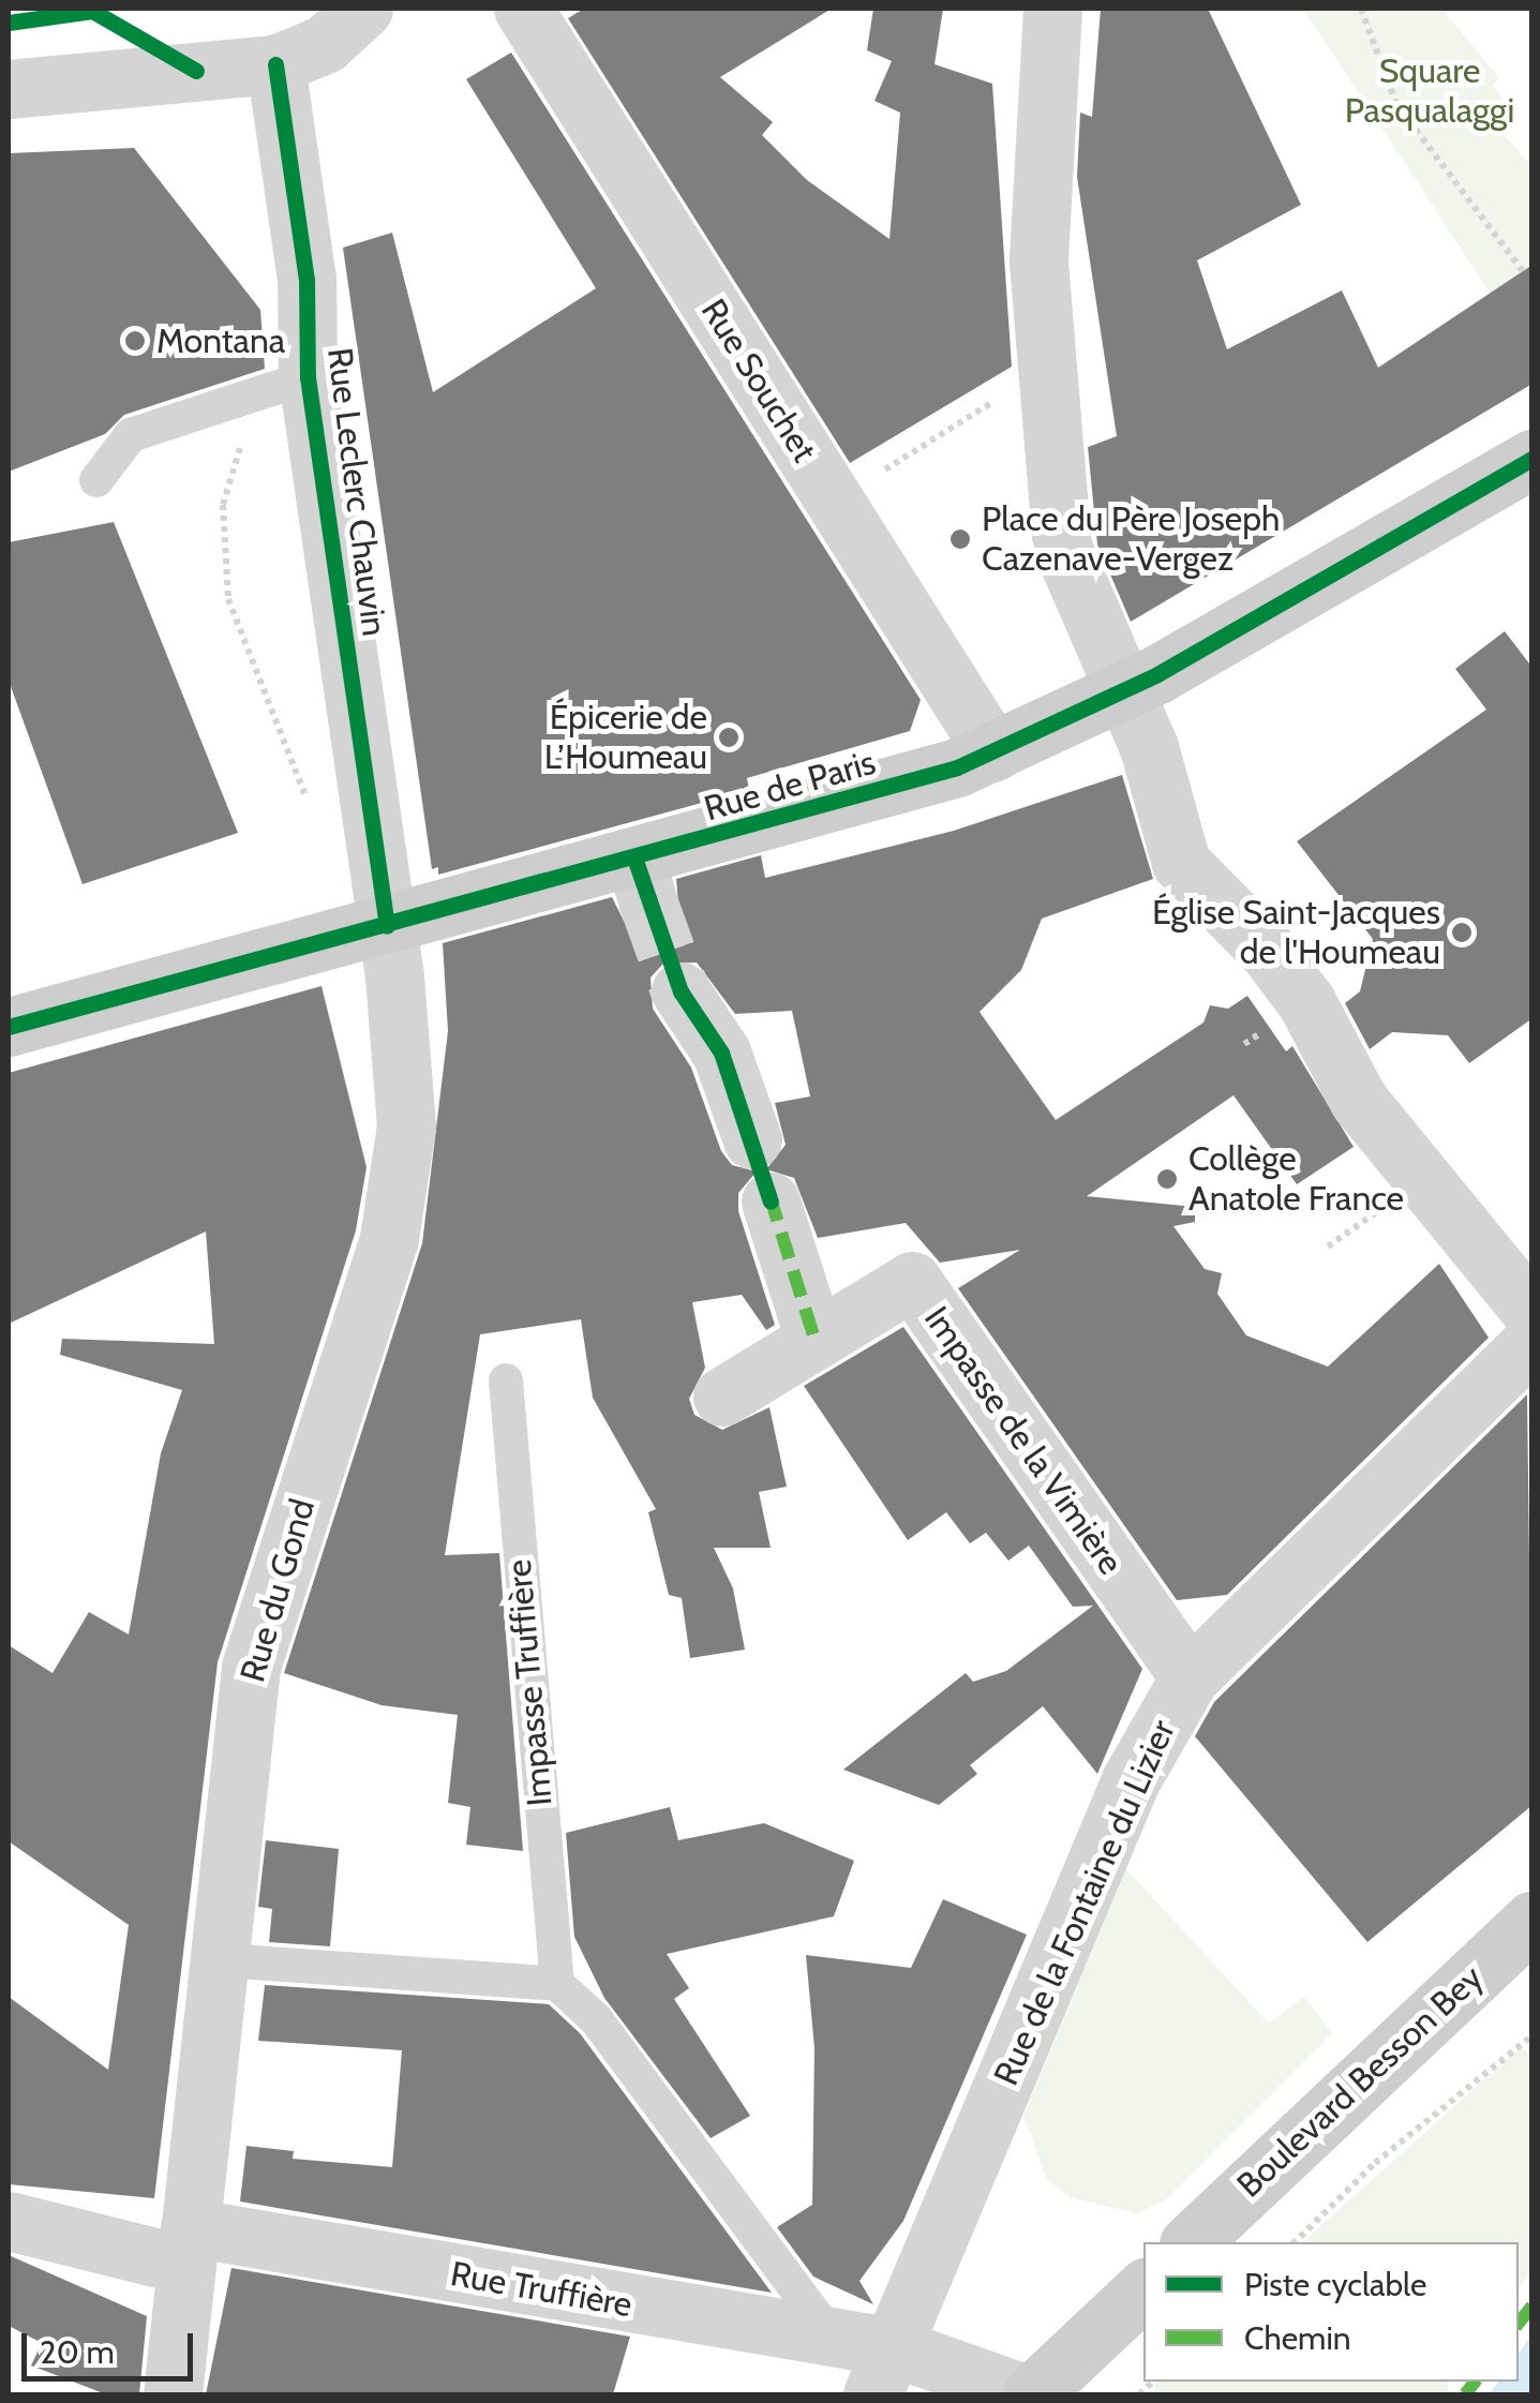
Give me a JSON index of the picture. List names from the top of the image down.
{
  "streets": {
    "street": [
      "Rue Souchet",
      "Rue Leclerc Chauvin",
      "Rue de Paris",
      "Impasse de la Vimière",
      "Rue du Gond",
      "Rue de la Fontaine du Lizier",
      "Boulevard Besson Bey",
      "Rue Truffière"
    ],
    "lane": ["Impasse Truffière"]
  },
  "crossings": [
    ["Rue Souchet", "Rue de Paris"],
    ["Rue Leclerc Chauvin", "Rue de Paris"],
    ["Rue Leclerc Chauvin", "Rue du Gond"],
    ["Rue de Paris", "Rue du Gond"],
    ["Impasse de la Vimière", "Rue de la Fontaine du Lizier"],
    ["Rue du Gond", "Rue Truffière"],
    ["Rue de la Fontaine du Lizier", "Rue Truffière"]
  ],
  "parks": ["Square Pasqualaggi"],
  "places": [
    "Montana",
    "Place du Père Joseph Cazenave-Vergez",
    "Épicerie de L’Houmeau",
    "Église Saint-Jacques de l'Houmeau",
    "Collège Anatole France"
  ],
  "legend": ["Piste cyclable", "Chemin"],
  "scale_bar": "20 m"
}
